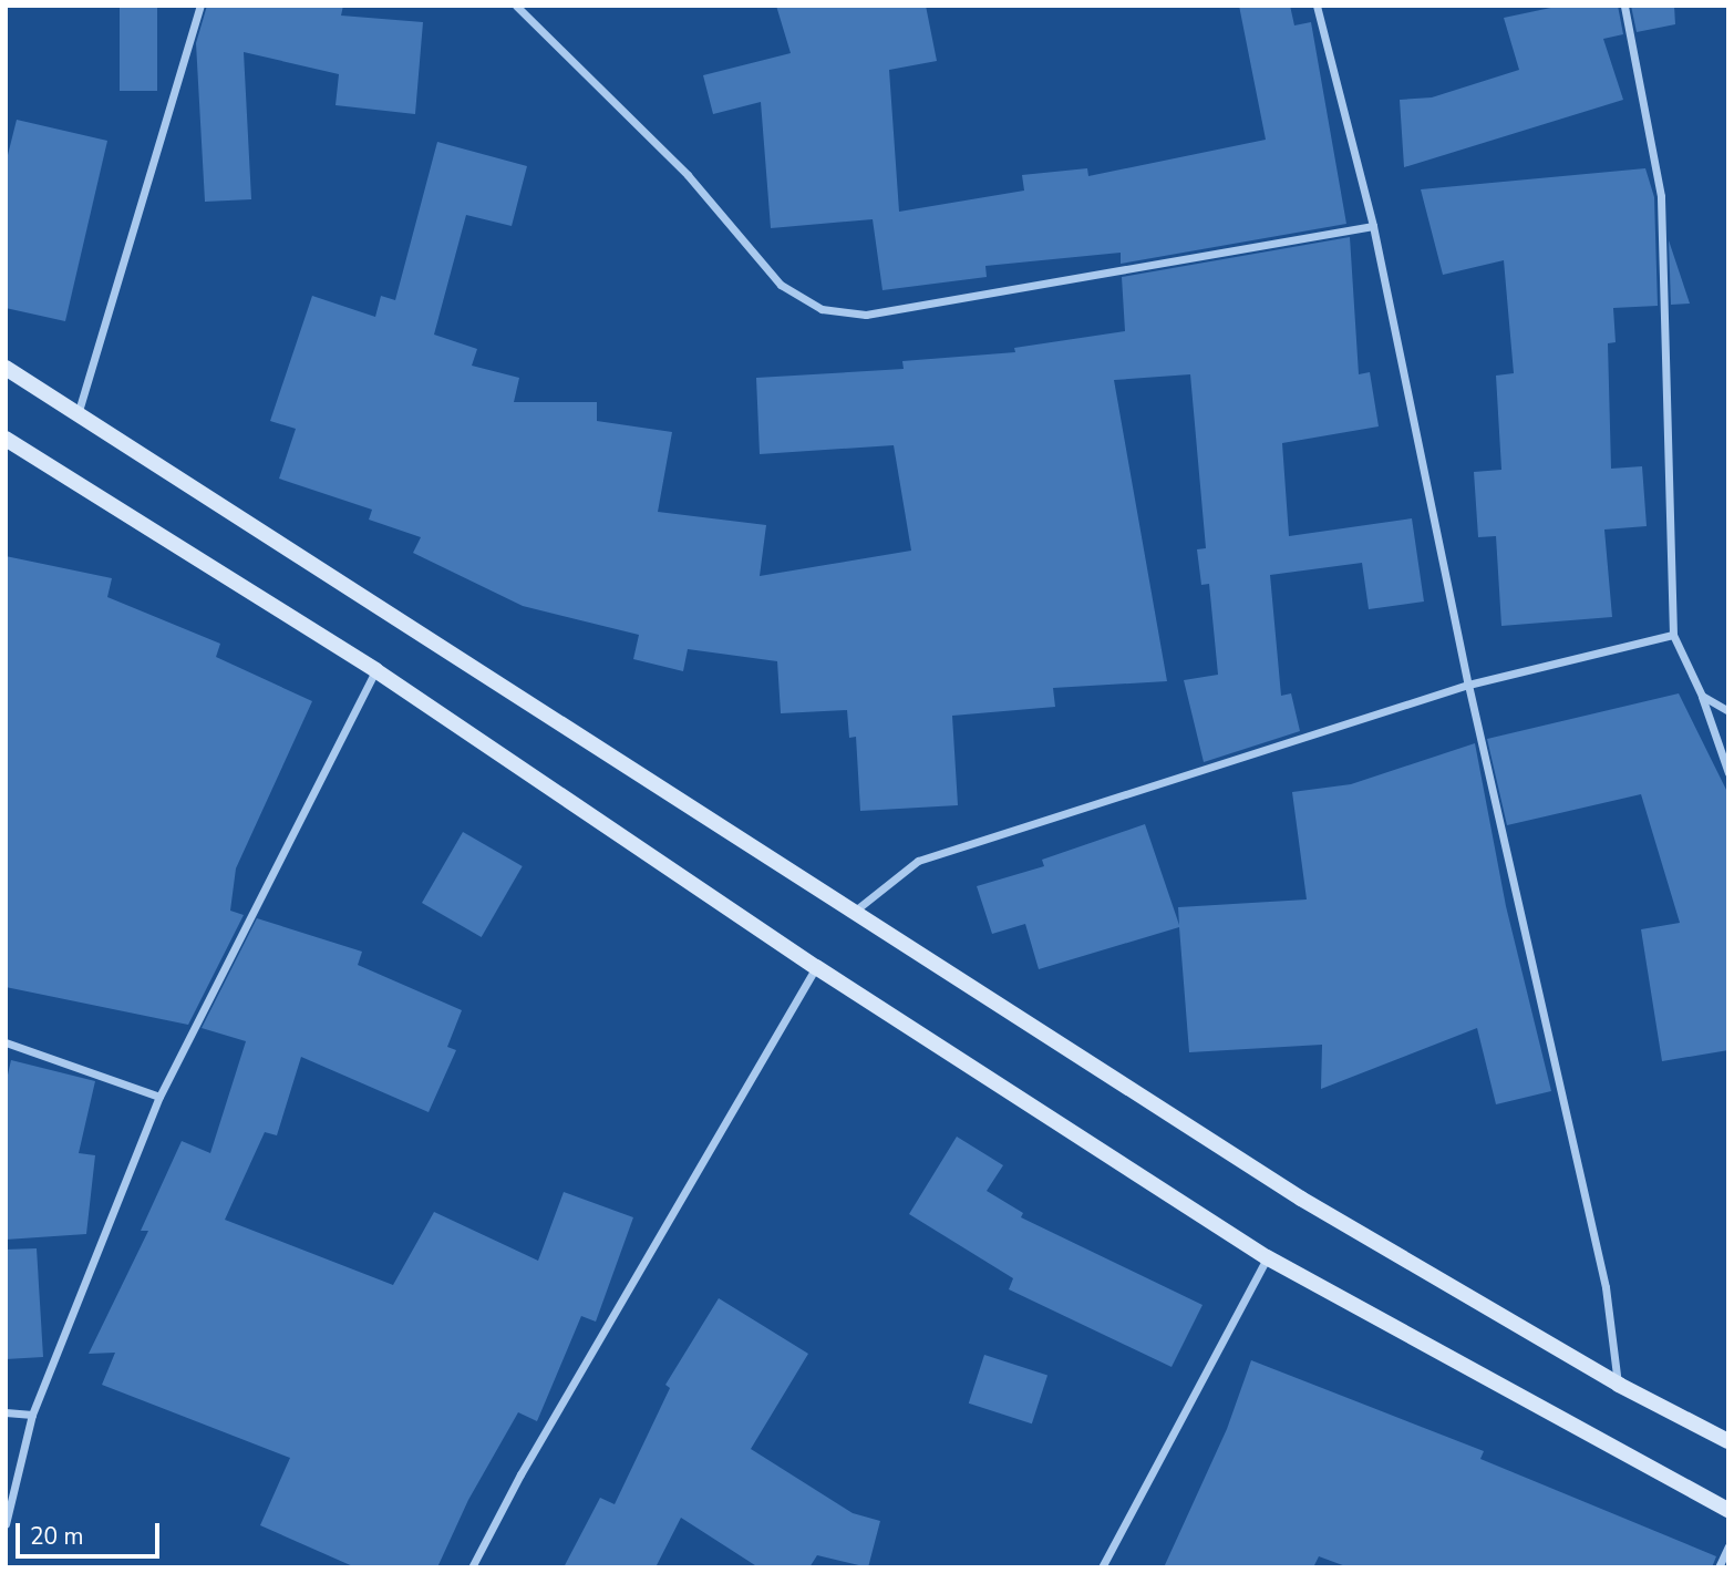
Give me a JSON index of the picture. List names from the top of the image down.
{
  "scale_bar": "20 m"
}
